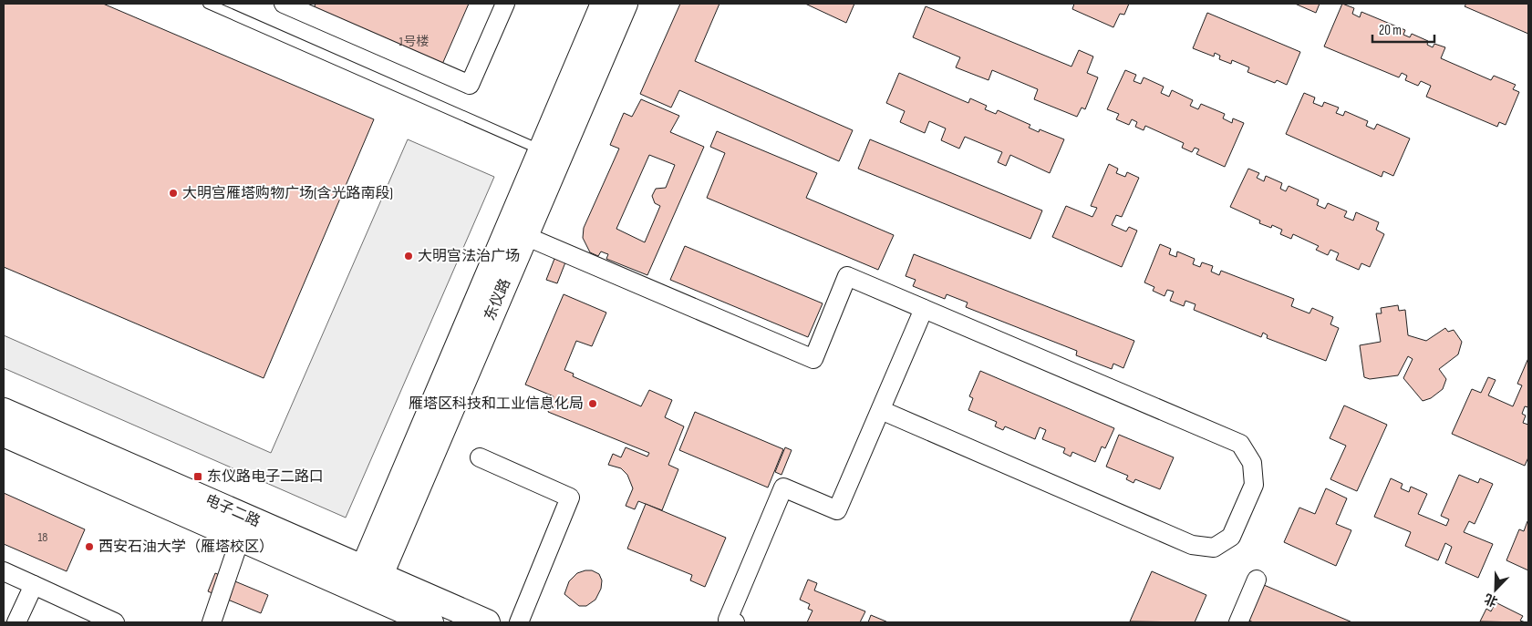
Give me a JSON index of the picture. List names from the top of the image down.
{
  "streets": {
    "main road": ["东仪路", "电子二路"]
  },
  "crossings": [
    ["东仪路", "电子二路"]
  ],
  "places": {
    "other": [
      "大明宫雁塔购物广场(含光路南段)",
      "大明宫法治广场",
      "雁塔区科技和工业信息化局",
      "西安石油大学（雁塔校区）"
    ],
    "transit": ["东仪路电子二路口"]
  },
  "house_numbers": ["1号楼", "18"],
  "scale_bar": "20 m",
  "north": "bottom left"
}
